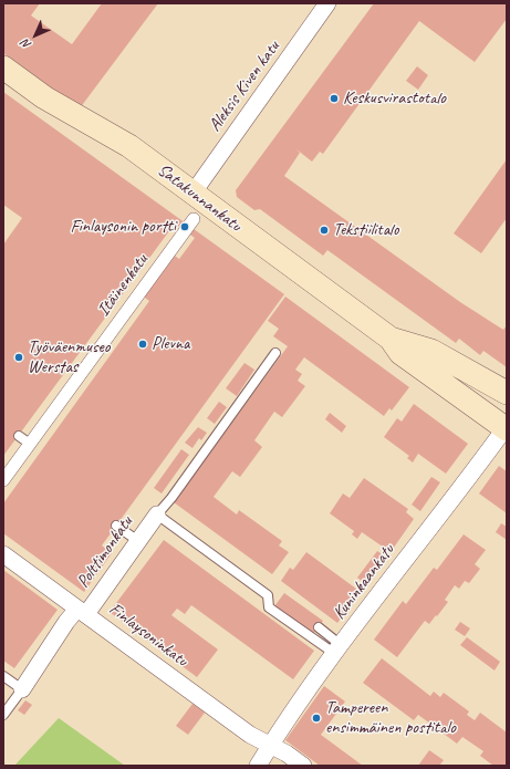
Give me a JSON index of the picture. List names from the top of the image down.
{
  "streets": {
    "main road": ["Satakunnankatu"],
    "street": [
      "Aleksis Kiven katu",
      "Itäinenkatu",
      "Polttimonkatu",
      "Kuninkaankatu",
      "Finlaysoninkatu"
    ]
  },
  "crossings": [
    ["Aleksis Kiven katu", "Satakunnankatu"],
    ["Satakunnankatu", "Kuninkaankatu"],
    ["Polttimonkatu", "Finlaysoninkatu"],
    ["Kuninkaankatu", "Finlaysoninkatu"]
  ],
  "places": [
    "Keskusvirastotalo",
    "Finlaysonin portti",
    "Tekstiilitalo",
    "Plevna",
    "Työväenmuseo Werstas",
    "Tampereen ensimmäinen postitalo"
  ],
  "north": "bottom left"
}
